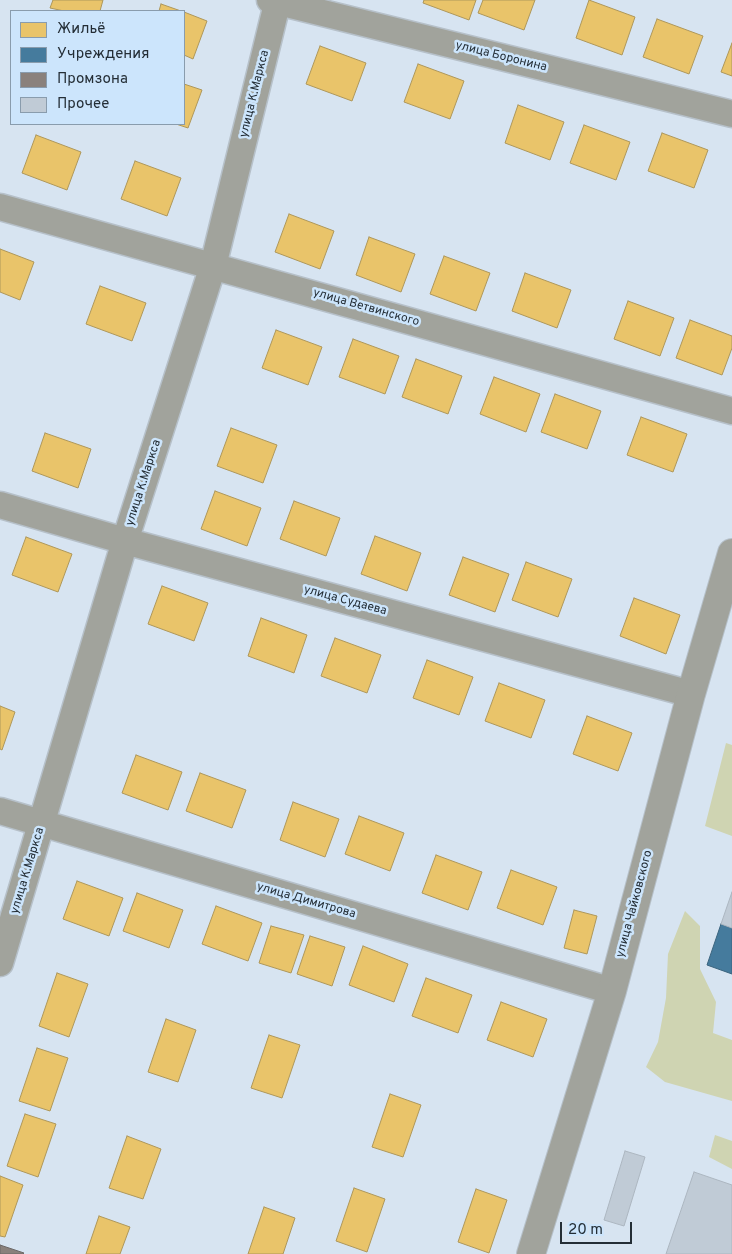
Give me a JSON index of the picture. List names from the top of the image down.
{
  "streets": {
    "street": [
      "улица Боронина",
      "улица К.Маркса",
      "улица Ветвинского",
      "улица Судаева",
      "улица Димитрова",
      "улица Чайковского"
    ]
  },
  "crossings": [
    ["улица Боронина", "улица К.Маркса"],
    ["улица К.Маркса", "улица Ветвинского"],
    ["улица К.Маркса", "улица Судаева"],
    ["улица К.Маркса", "улица Димитрова"],
    ["улица Судаева", "улица Чайковского"],
    ["улица Димитрова", "улица Чайковского"]
  ],
  "legend": [
    "Жильё",
    "Учреждения",
    "Промзона",
    "Прочее"
  ],
  "scale_bar": "20 m"
}
